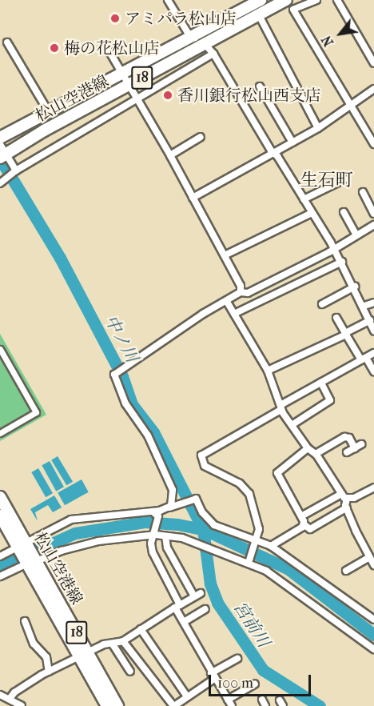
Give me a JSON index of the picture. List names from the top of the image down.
{
  "streets": {
    "main road": ["18", "松山空港線"]
  },
  "districts": ["生石町"],
  "water": ["中ノ川", "宮前川"],
  "places": ["アミパラ松山店", "梅の花松山店", "香川銀行松山西支店"],
  "scale_bar": "100 m",
  "north": "bottom left"
}
